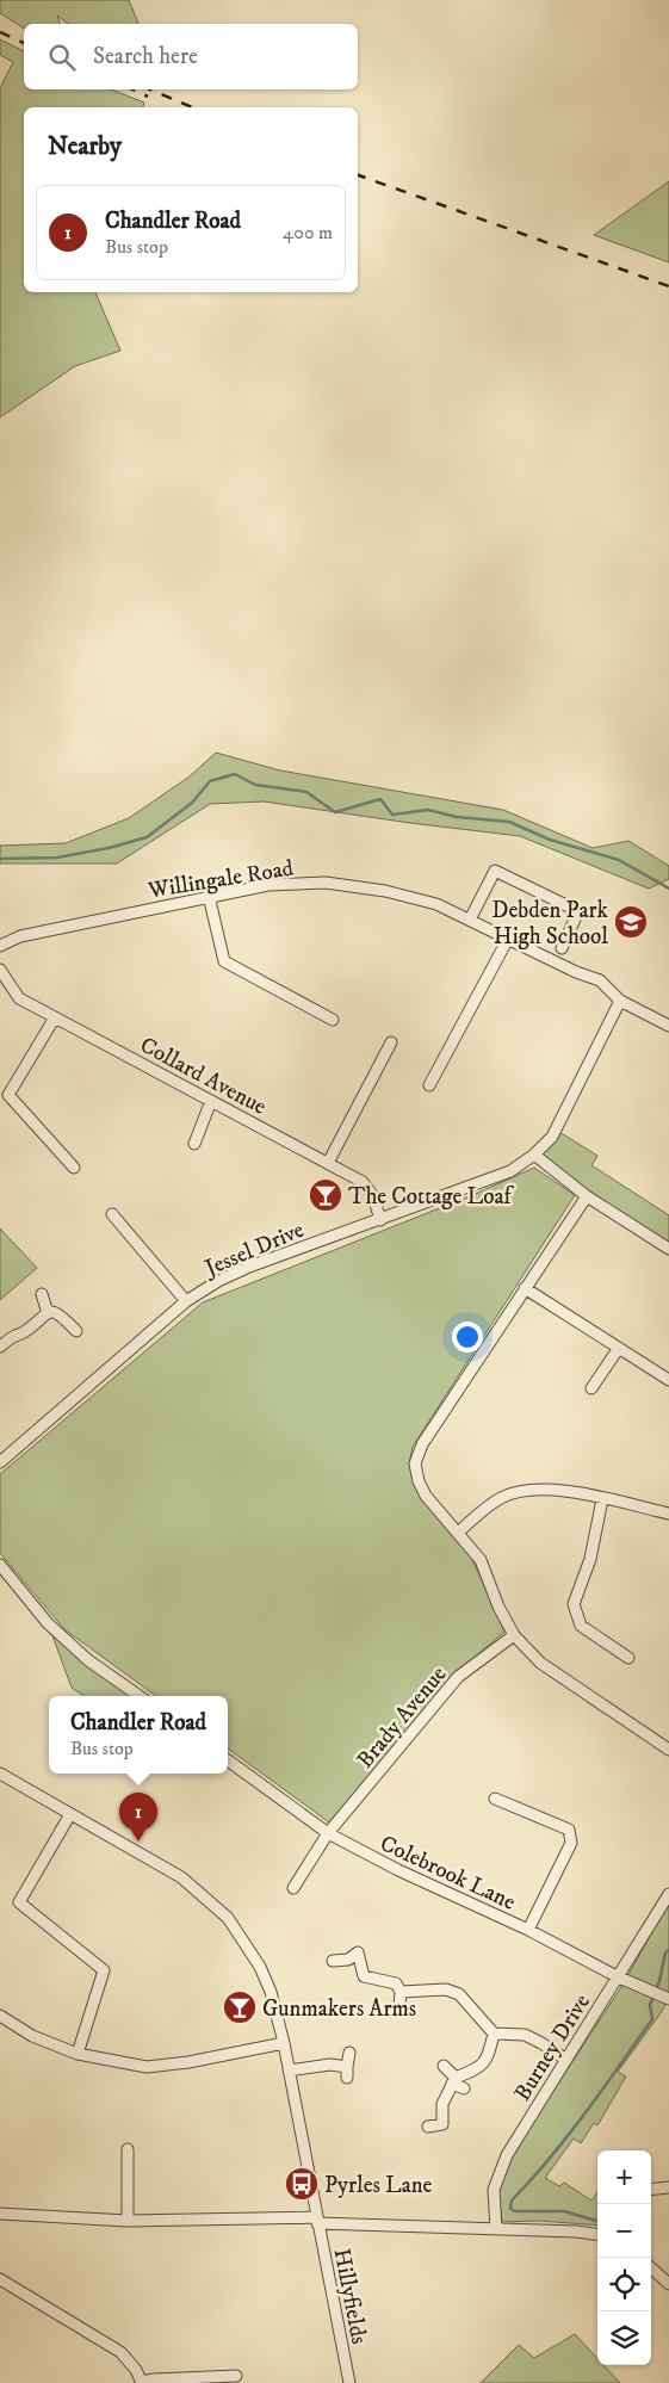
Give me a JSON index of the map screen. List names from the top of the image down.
{
  "streets": {
    "street": [
      "Willingale Road",
      "Collard Avenue",
      "Jessel Drive",
      "Brady Avenue",
      "Colebrook Lane",
      "Burney Drive",
      "Hillyfields"
    ]
  },
  "crossings": [
    ["Willingale Road", "Jessel Drive"],
    ["Collard Avenue", "Jessel Drive"],
    ["Brady Avenue", "Colebrook Lane"],
    ["Colebrook Lane", "Burney Drive"]
  ],
  "places": {
    "school or university": ["Debden Park High School"],
    "bar": ["The Cottage Loaf", "Gunmakers Arms"],
    "bus stop": ["Pyrles Lane"]
  },
  "page": {
    "search": "Search here",
    "heading": "Nearby",
    "list": [
      {
        "mark": "1",
        "name": "Chandler Road",
        "note": "Bus stop",
        "value": "400 m"
      }
    ],
    "popup": ["Chandler Road", "Bus stop"],
    "pins": "1",
    "map_buttons": ["+", "−"]
  }
}
